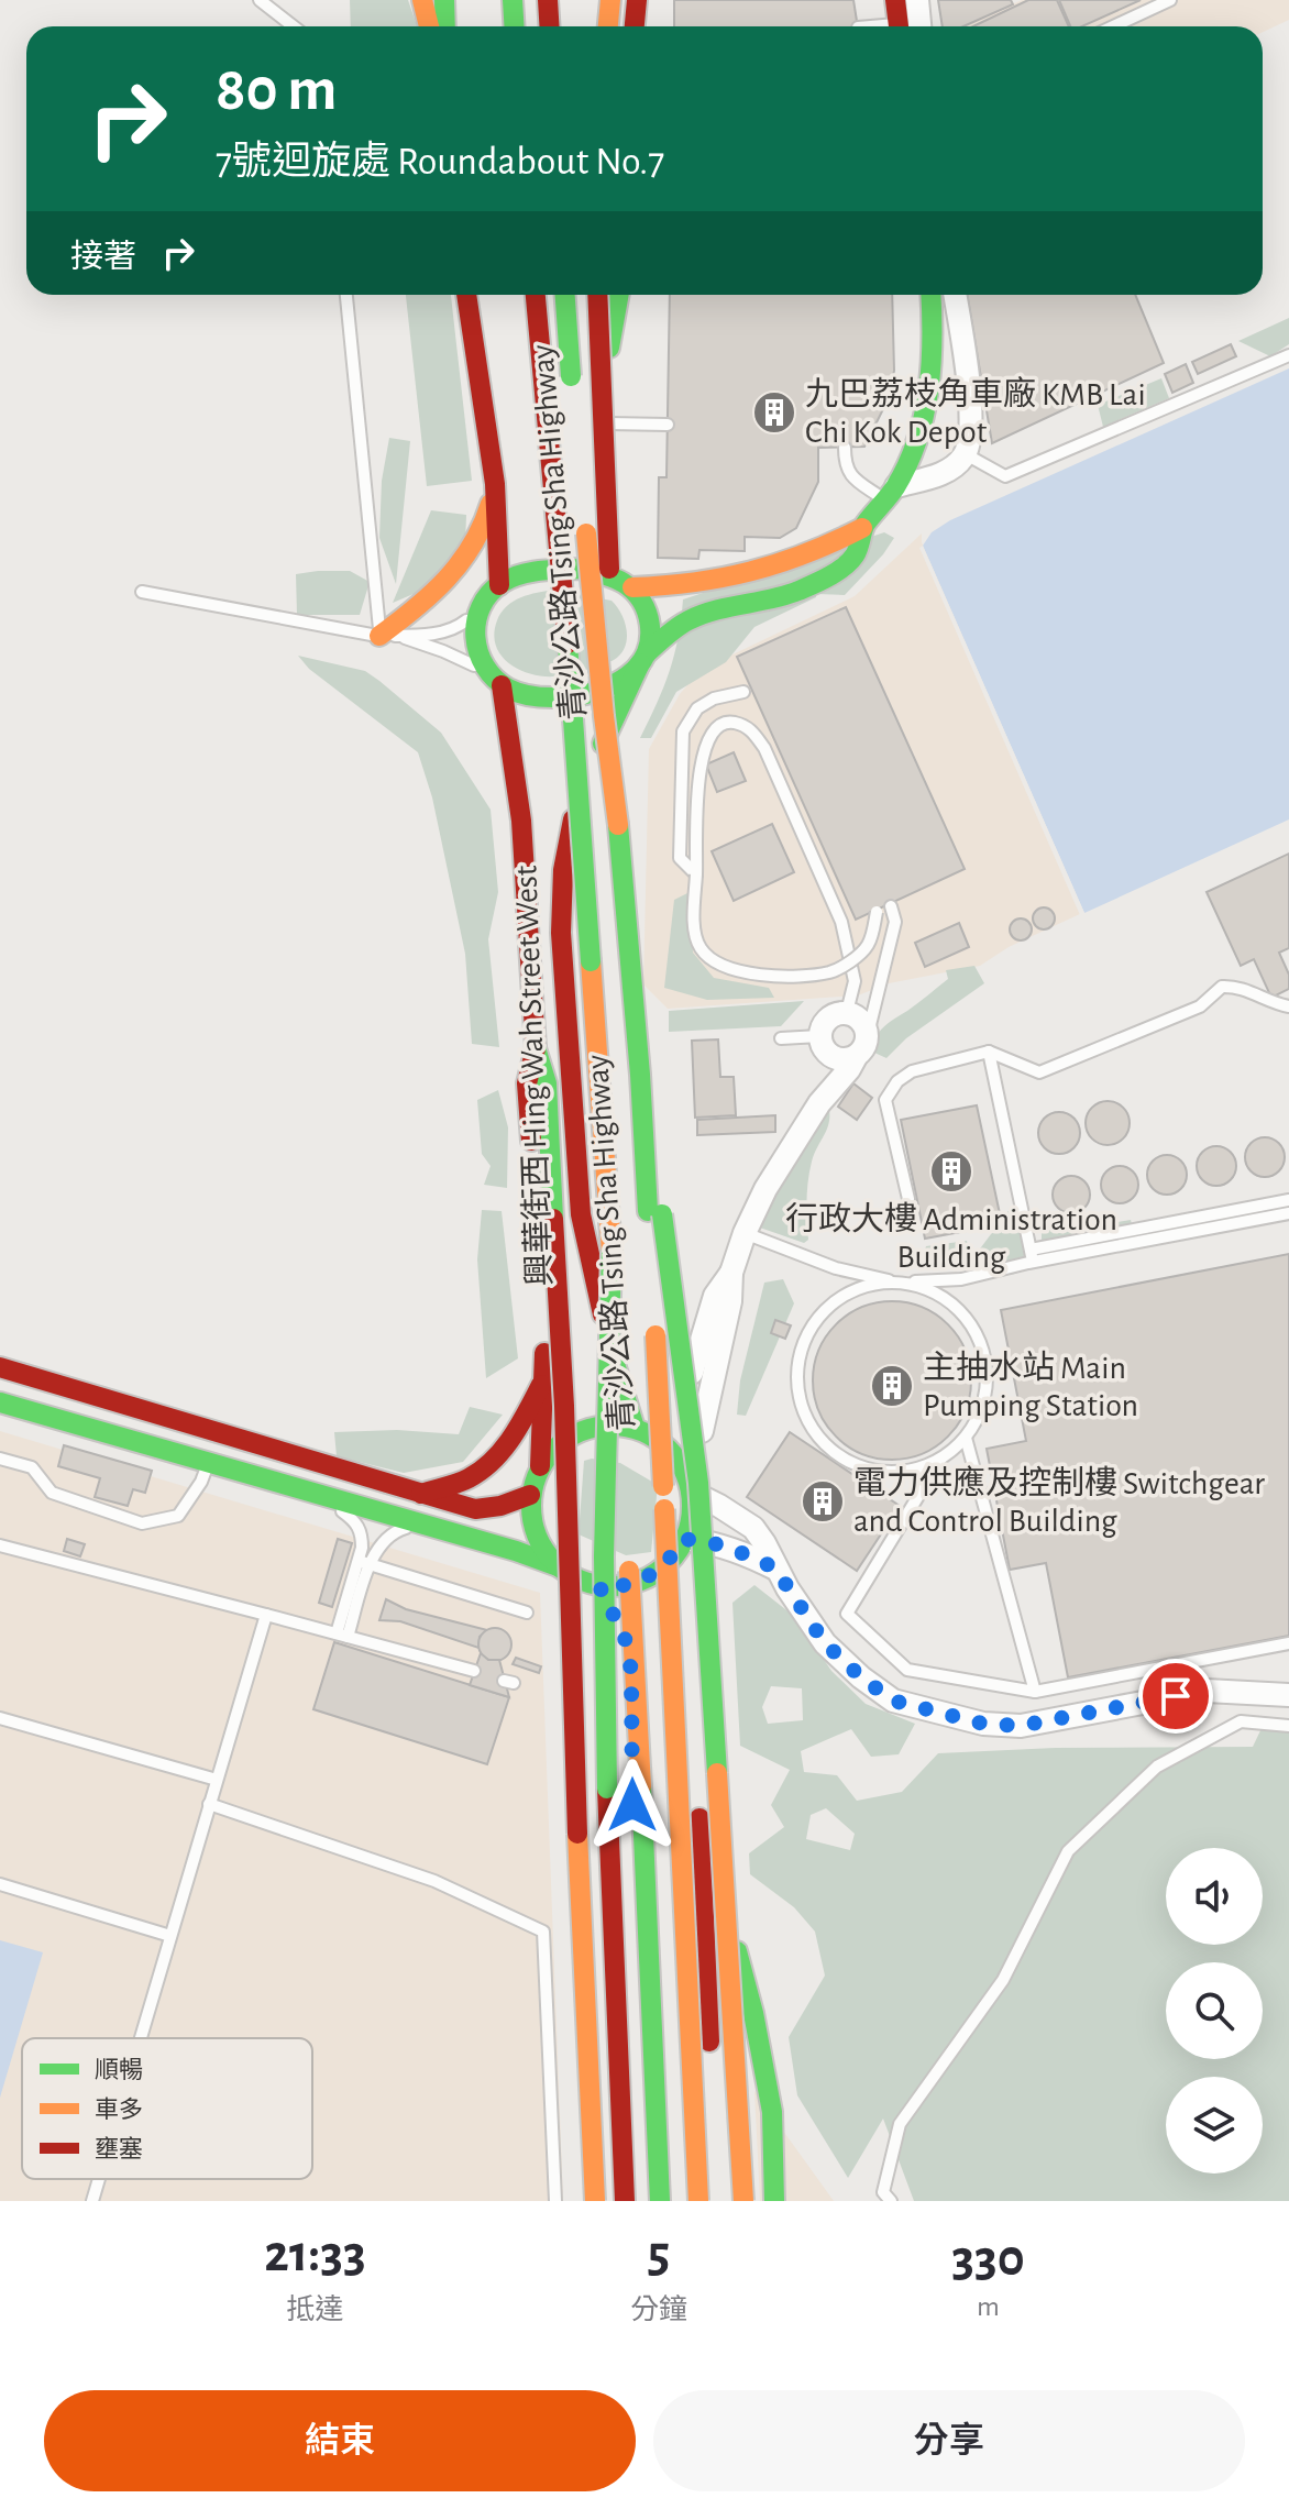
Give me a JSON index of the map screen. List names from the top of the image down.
{
  "streets": {
    "main road": ["青沙公路 Tsing Sha Highway", "興華街西 Hing Wah Street West"]
  },
  "places": {
    "building": [
      "九巴荔枝角車廠 KMB Lai Chi Kok Depot",
      "行政大樓 Administration Building",
      "主抽水站 Main Pumping Station",
      "電力供應及控制樓 Switchgear and Control Building"
    ]
  },
  "legend": ["順暢", "車多", "壅塞"],
  "page": {
    "turn": ["80 m", "7號迴旋處 Roundabout No.7"],
    "then": "接著",
    "eta": [
      "21:33",
      "抵達",
      "5",
      "分鐘",
      "330",
      "m"
    ],
    "buttons": ["結束", "分享"]
  }
}
